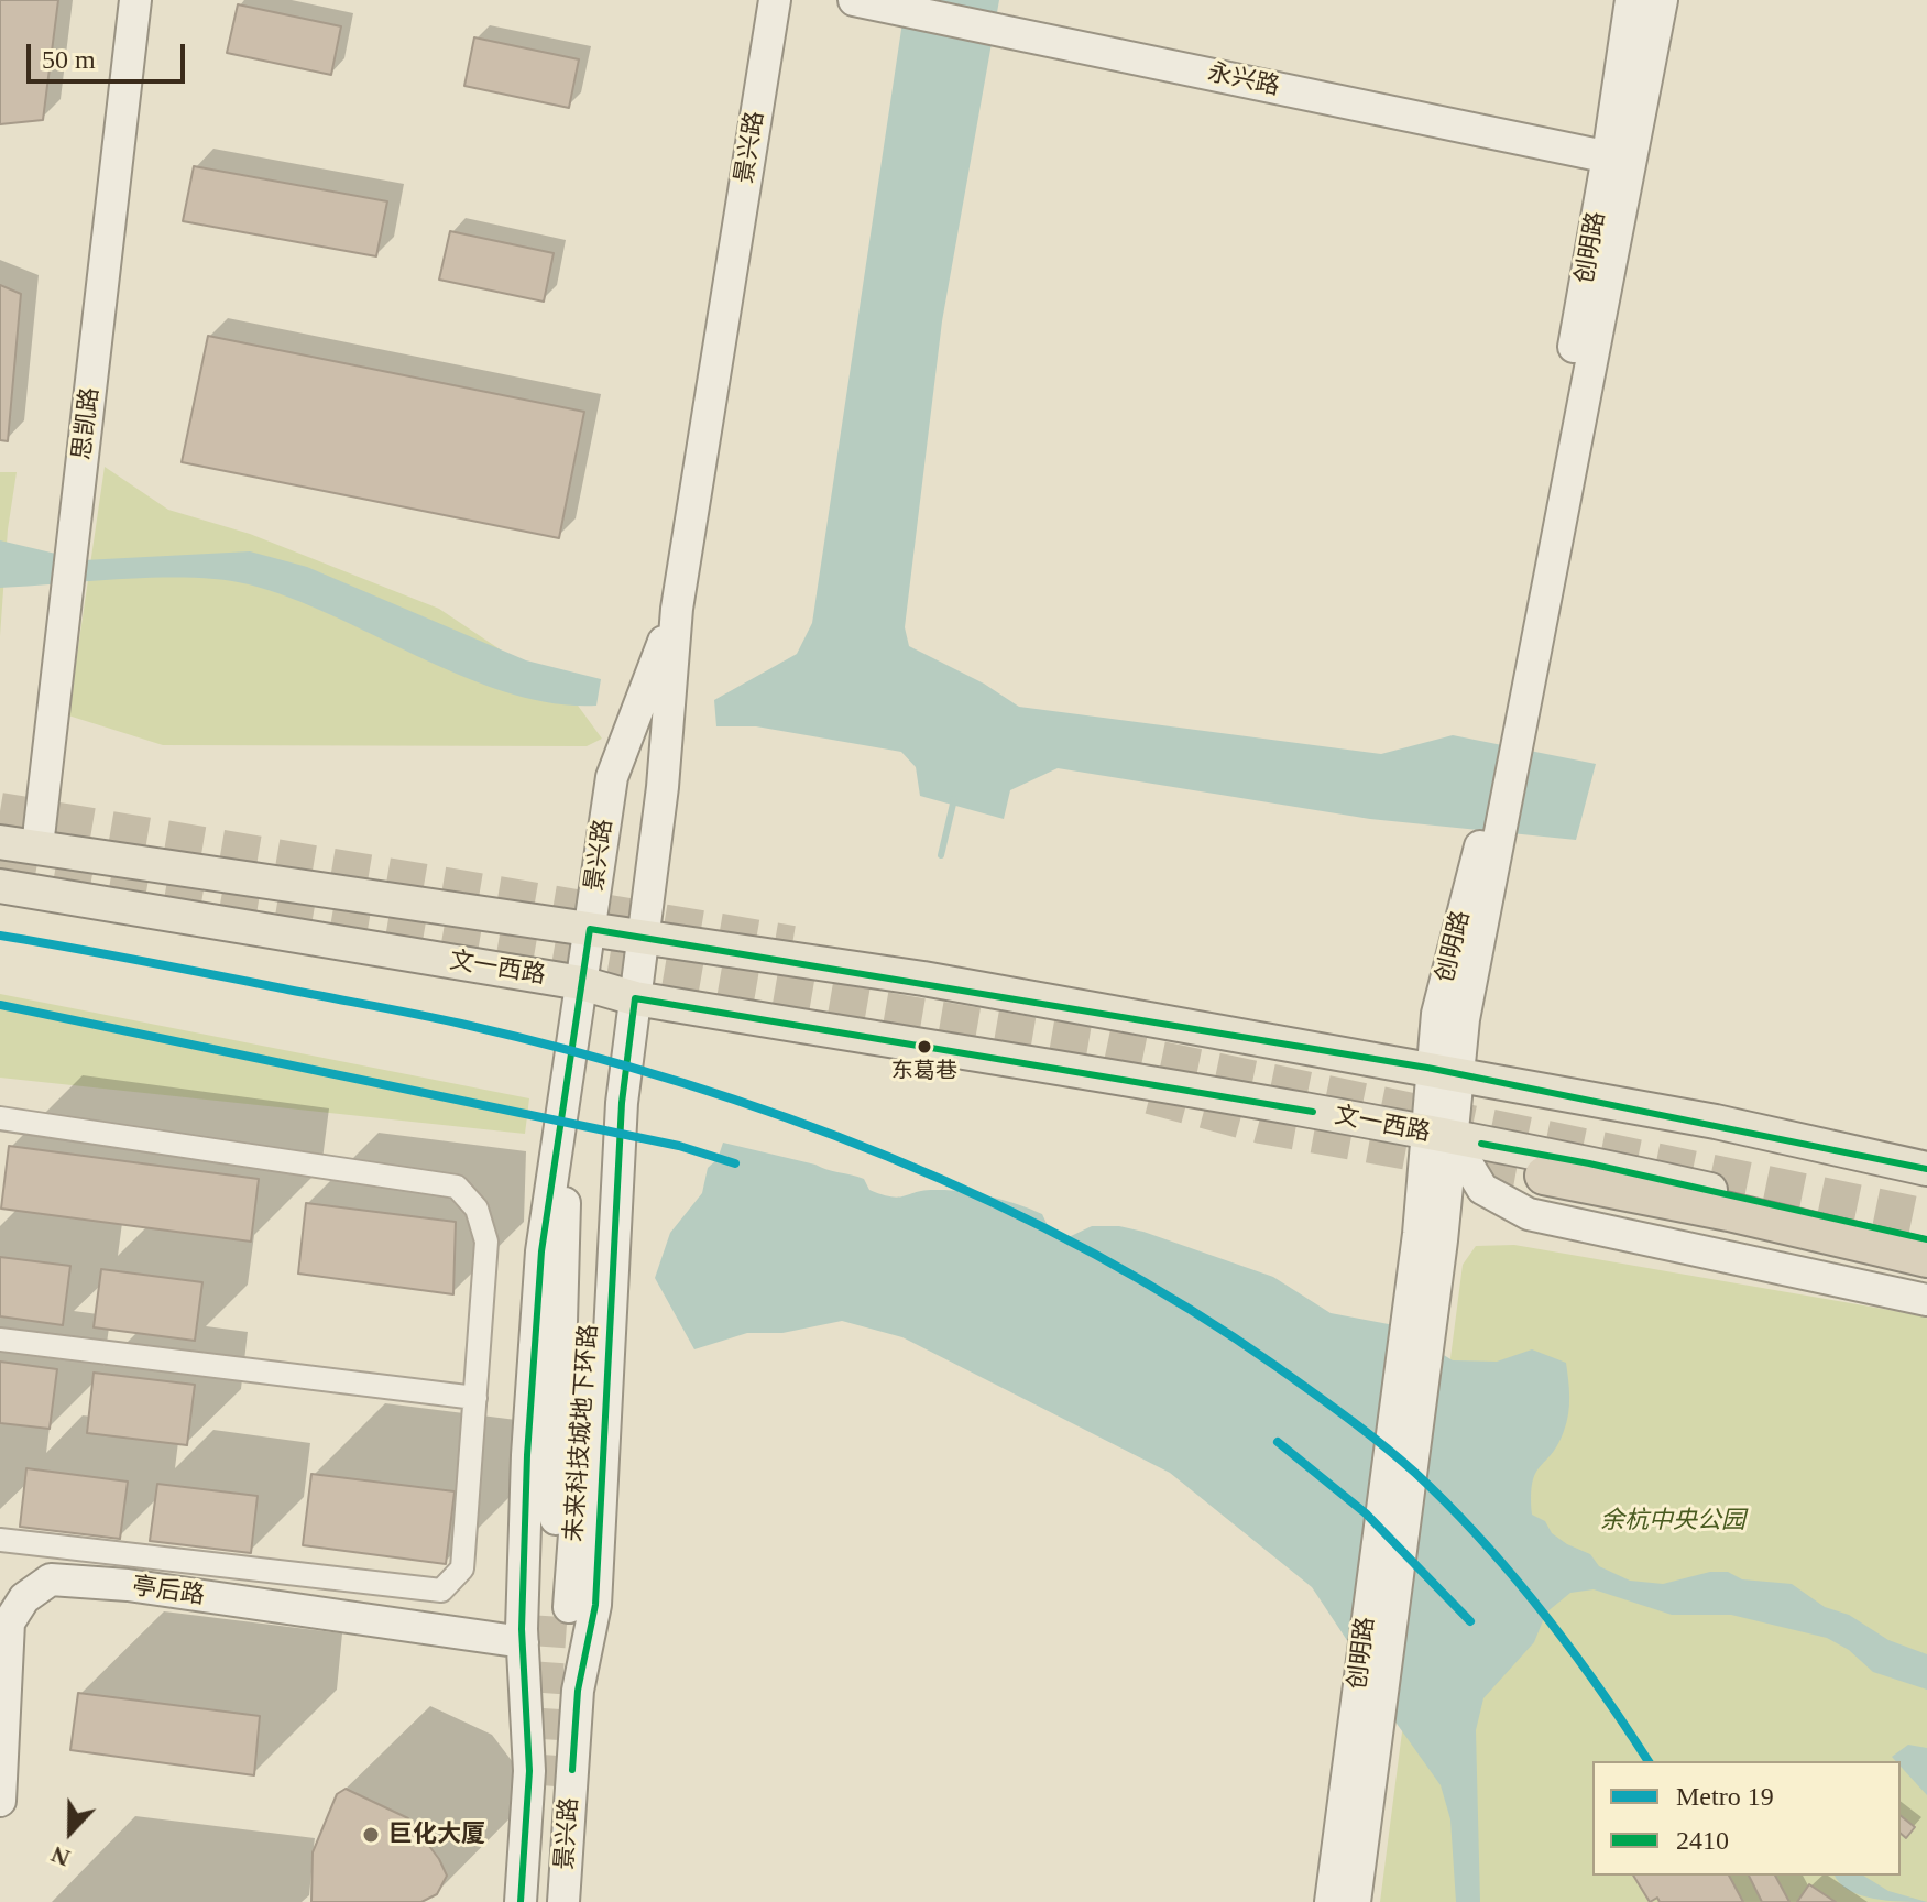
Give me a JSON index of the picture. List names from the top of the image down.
{
  "streets": {
    "main road": ["文一西路"],
    "street": [
      "永兴路",
      "景兴路",
      "创明路",
      "思凯路",
      "未来科技城地下环路",
      "亭后路"
    ]
  },
  "crossings": [
    ["永兴路", "创明路"],
    ["景兴路", "文一西路"],
    ["景兴路", "未来科技城地下环路"],
    ["景兴路", "亭后路"],
    ["创明路", "文一西路"]
  ],
  "parks": ["余杭中央公园"],
  "places": ["东葛巷", "巨化大厦"],
  "lines": ["transit line 2410", "metro line 19"],
  "legend": ["Metro 19", "2410"],
  "scale_bar": "50 m",
  "north": "bottom"
}
